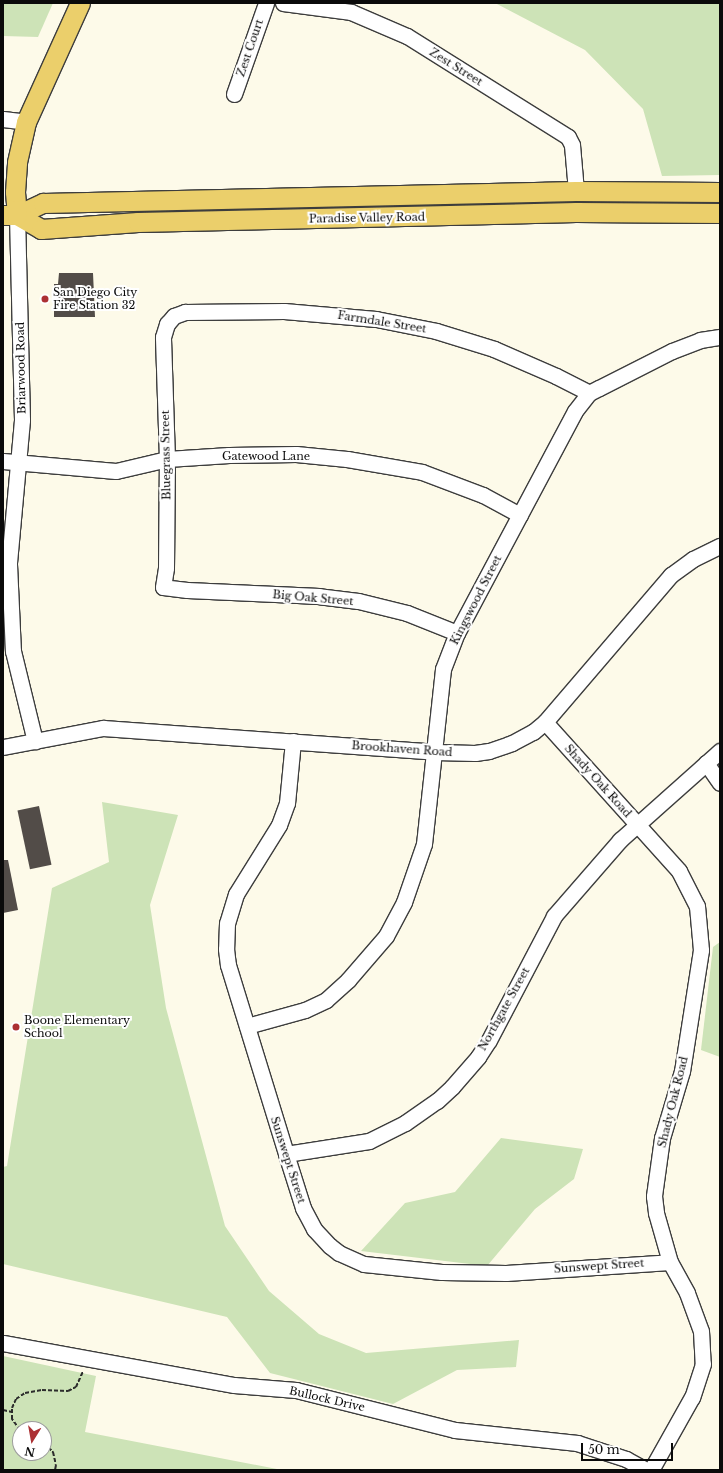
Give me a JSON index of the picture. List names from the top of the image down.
{
  "streets": {
    "main road": ["Paradise Valley Road", "Briarwood Road"],
    "street": [
      "Zest Court",
      "Zest Street",
      "Farmdale Street",
      "Bluegrass Street",
      "Gatewood Lane",
      "Big Oak Street",
      "Kingswood Street",
      "Brookhaven Road",
      "Shady Oak Road",
      "Northgate Street",
      "Sunswept Street",
      "Bullock Drive"
    ]
  },
  "crossings": [
    ["Zest Street", "Paradise Valley Road"],
    ["Paradise Valley Road", "Briarwood Road"],
    ["Farmdale Street", "Bluegrass Street"],
    ["Farmdale Street", "Kingswood Street"],
    ["Briarwood Road", "Gatewood Lane"],
    ["Briarwood Road", "Brookhaven Road"],
    ["Bluegrass Street", "Gatewood Lane"],
    ["Bluegrass Street", "Big Oak Street"],
    ["Gatewood Lane", "Kingswood Street"],
    ["Big Oak Street", "Kingswood Street"],
    ["Kingswood Street", "Brookhaven Road"],
    ["Kingswood Street", "Sunswept Street"],
    ["Brookhaven Road", "Shady Oak Road"],
    ["Brookhaven Road", "Sunswept Street"],
    ["Shady Oak Road", "Northgate Street"],
    ["Shady Oak Road", "Sunswept Street"],
    ["Northgate Street", "Sunswept Street"]
  ],
  "places": ["San Diego City Fire Station 32", "Boone Elementary School"],
  "scale_bar": "50 m",
  "north": "bottom"
}
